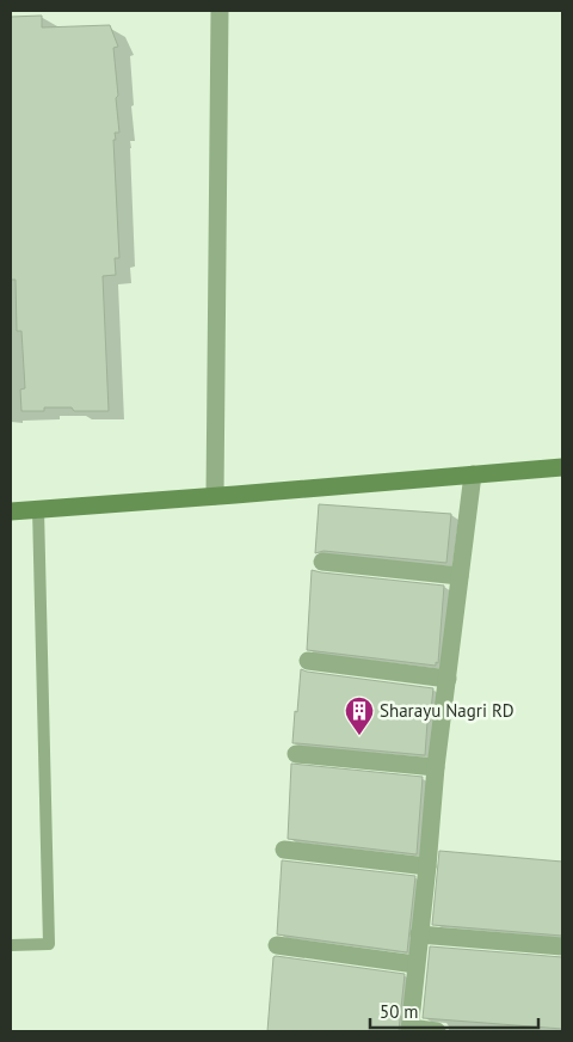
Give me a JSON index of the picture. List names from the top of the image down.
{
  "places": {
    "building": ["Sharayu Nagri RD"]
  },
  "scale_bar": "50 m"
}
